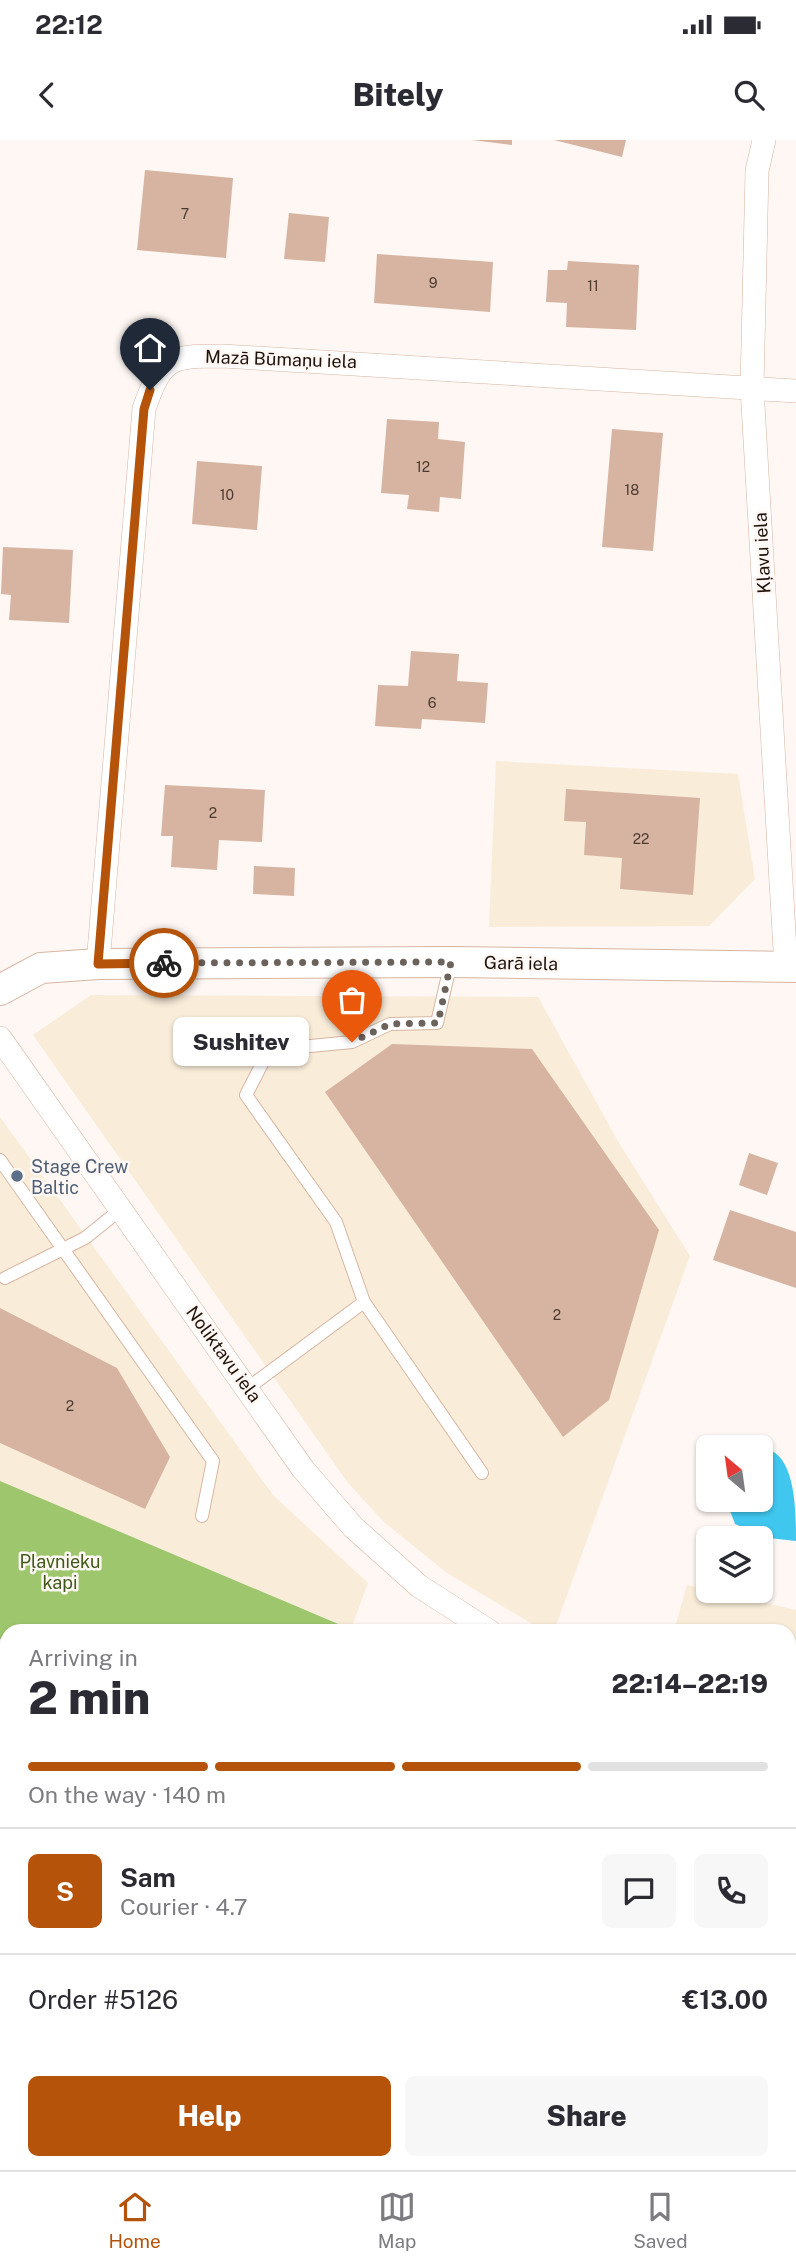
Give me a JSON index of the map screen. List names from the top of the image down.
{
  "streets": {
    "street": [
      "Mazā Būmaņu iela",
      "Kļavu iela",
      "Garā iela",
      "Noliktavu iela"
    ]
  },
  "crossings": [
    ["Mazā Būmaņu iela", "Kļavu iela"],
    ["Mazā Būmaņu iela", "Garā iela"],
    ["Kļavu iela", "Garā iela"]
  ],
  "parks": ["Pļavnieku kapi"],
  "places": ["Sushitev", "Stage Crew Baltic"],
  "house_numbers": [
    "7",
    "9",
    "11",
    "12",
    "18",
    "10",
    "6",
    "2",
    "22",
    "2",
    "2"
  ],
  "north": "top left",
  "page": {
    "status": "22:12",
    "header": "Bitely",
    "bubble": "Sushitev",
    "heading": ["2 min", "Arriving in", "22:14–22:19"],
    "panel": [
      "Sam",
      "Courier · 4.7",
      "Order #5126",
      "€13.00"
    ],
    "bar": "On the way · 140 m",
    "round": "S",
    "buttons": ["Help", "Share"],
    "tabs": ["Home", "Map", "Saved"]
  }
}
